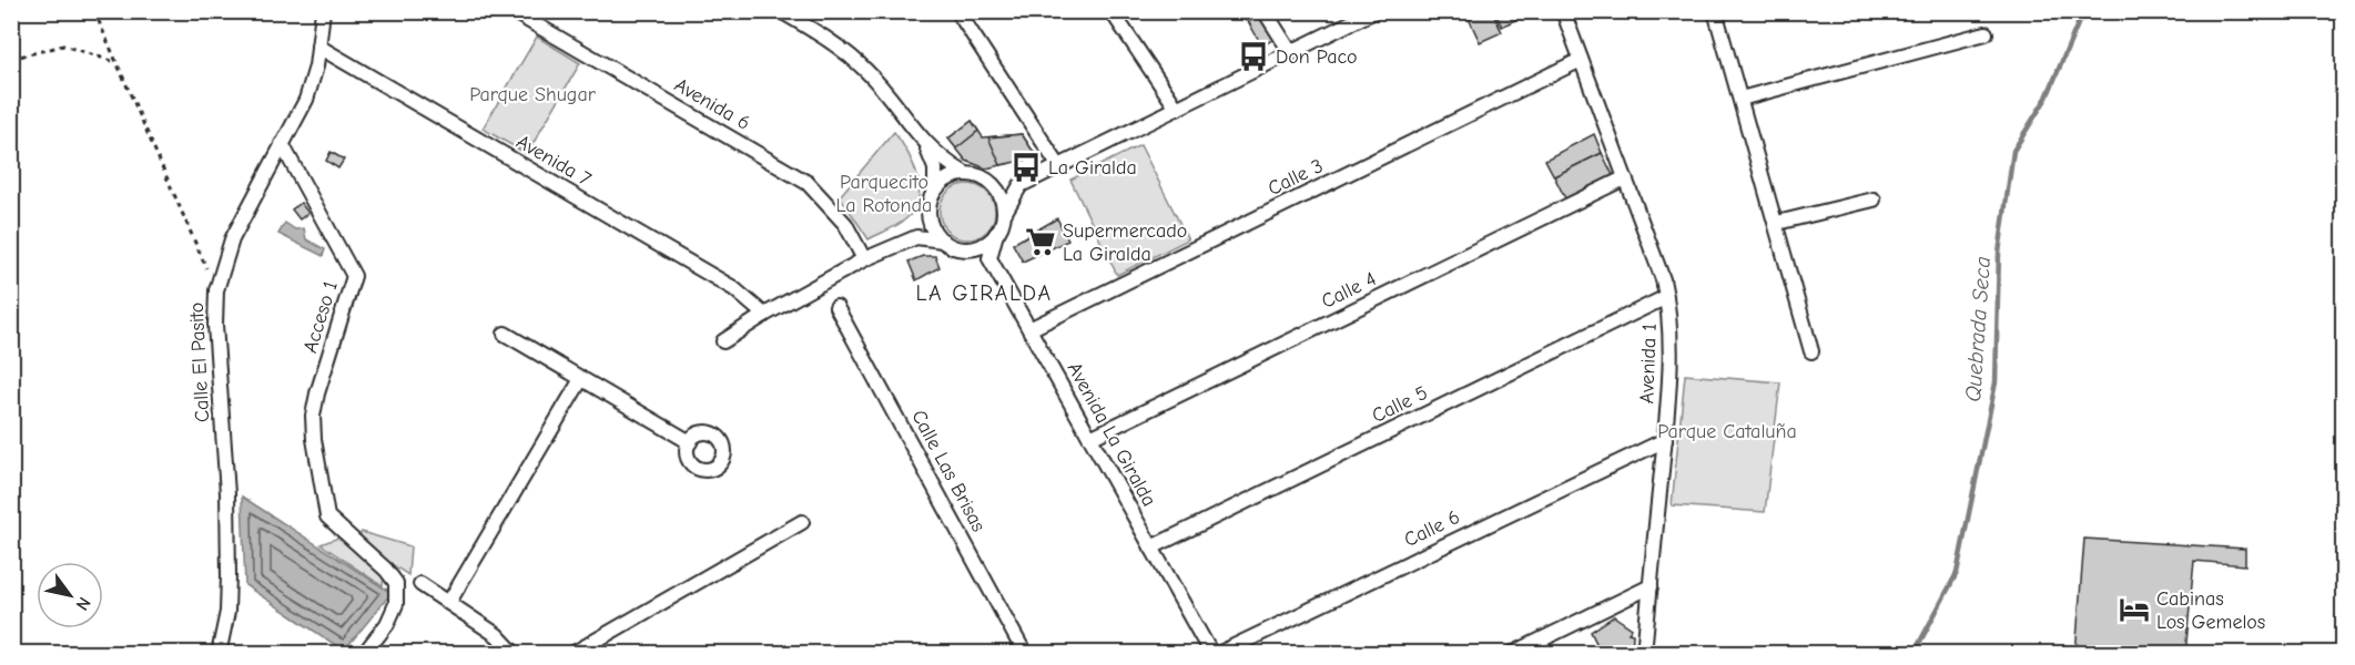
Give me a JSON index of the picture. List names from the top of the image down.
{
  "streets": {
    "street": [
      "Avenida 6",
      "Avenida 7",
      "Calle 3",
      "Calle 4",
      "Acceso 1",
      "Calle El Pasito",
      "Avenida 1",
      "Calle 5",
      "Avenida La Giralda",
      "Calle Las Brisas",
      "Calle 6"
    ]
  },
  "crossings": [
    ["Avenida 7", "Calle El Pasito"],
    ["Calle 3", "Avenida 1"],
    ["Calle 3", "Avenida La Giralda"],
    ["Calle 4", "Avenida 1"],
    ["Calle 4", "Avenida La Giralda"],
    ["Acceso 1", "Calle El Pasito"],
    ["Avenida 1", "Calle 5"],
    ["Avenida 1", "Calle 6"],
    ["Calle 5", "Avenida La Giralda"]
  ],
  "districts": ["LA GIRALDA"],
  "water": ["Quebrada Seca"],
  "parks": ["Parque Shugar", "Parquecito La Rotonda", "Parque Cataluña"],
  "places": {
    "bus stop": ["Don Paco", "La Giralda"],
    "supermarket": ["Supermercado La Giralda"],
    "hotel": ["Cabinas Los Gemelos"]
  },
  "north": "bottom right"
}
